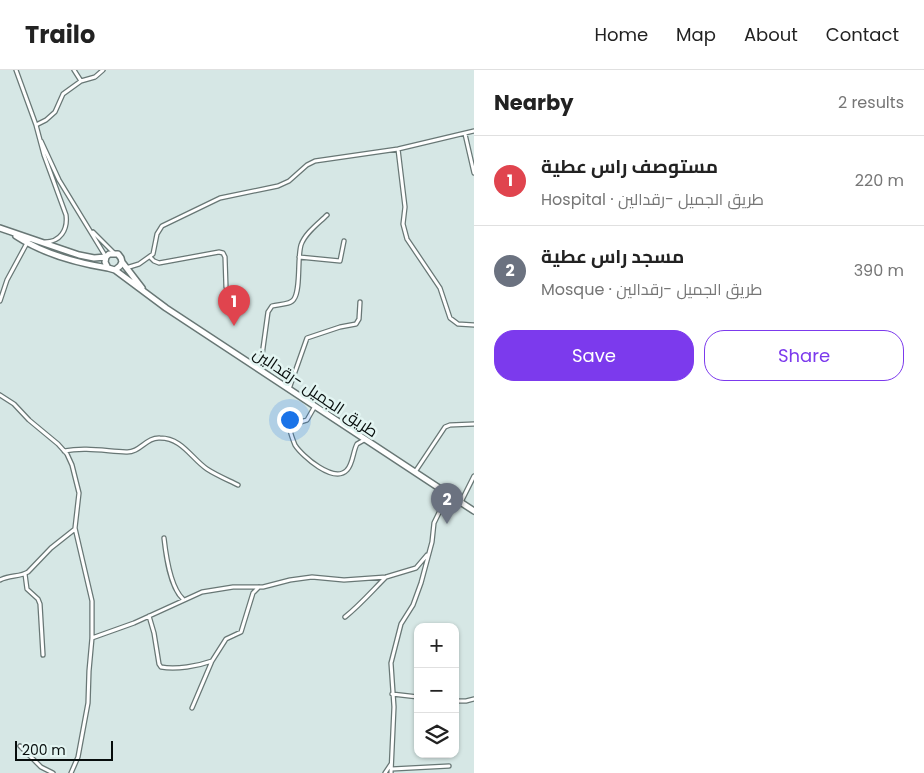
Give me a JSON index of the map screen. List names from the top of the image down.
{
  "streets": {
    "main road": ["طريق الجميل -رقدالين"]
  },
  "scale_bar": "200 m",
  "page": {
    "header": "Trailo",
    "nav": [
      "Home",
      "Map",
      "About",
      "Contact"
    ],
    "heading": ["Nearby", "2 results"],
    "list": [
      {
        "mark": "1",
        "name": "مستوصف راس عطية",
        "note": "Hospital · طريق الجميل -رقدالين",
        "value": "220 m"
      },
      {
        "mark": "2",
        "name": "مسجد راس عطية",
        "note": "Mosque · طريق الجميل -رقدالين",
        "value": "390 m"
      }
    ],
    "pins": ["1", "2"],
    "buttons": ["Save", "Share"],
    "map_buttons": ["+", "−"],
    "scale": "200 m"
  }
}
